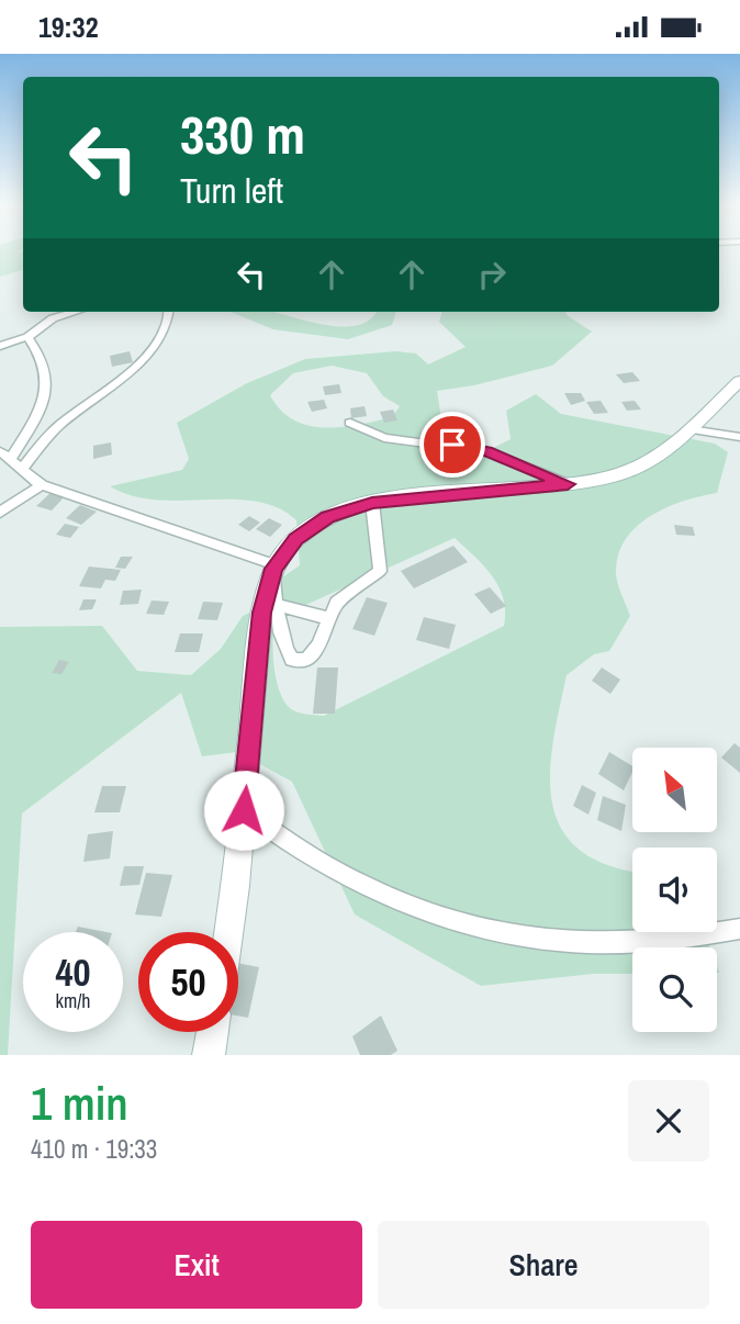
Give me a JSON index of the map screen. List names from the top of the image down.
{
  "north": "top left",
  "page": {
    "status": "19:32",
    "turn": ["330 m", "Turn left"],
    "speed": "40 km/h",
    "limit": "50",
    "heading": ["1 min", "410 m · 19:33"],
    "buttons": ["Exit", "Share"]
  }
}
